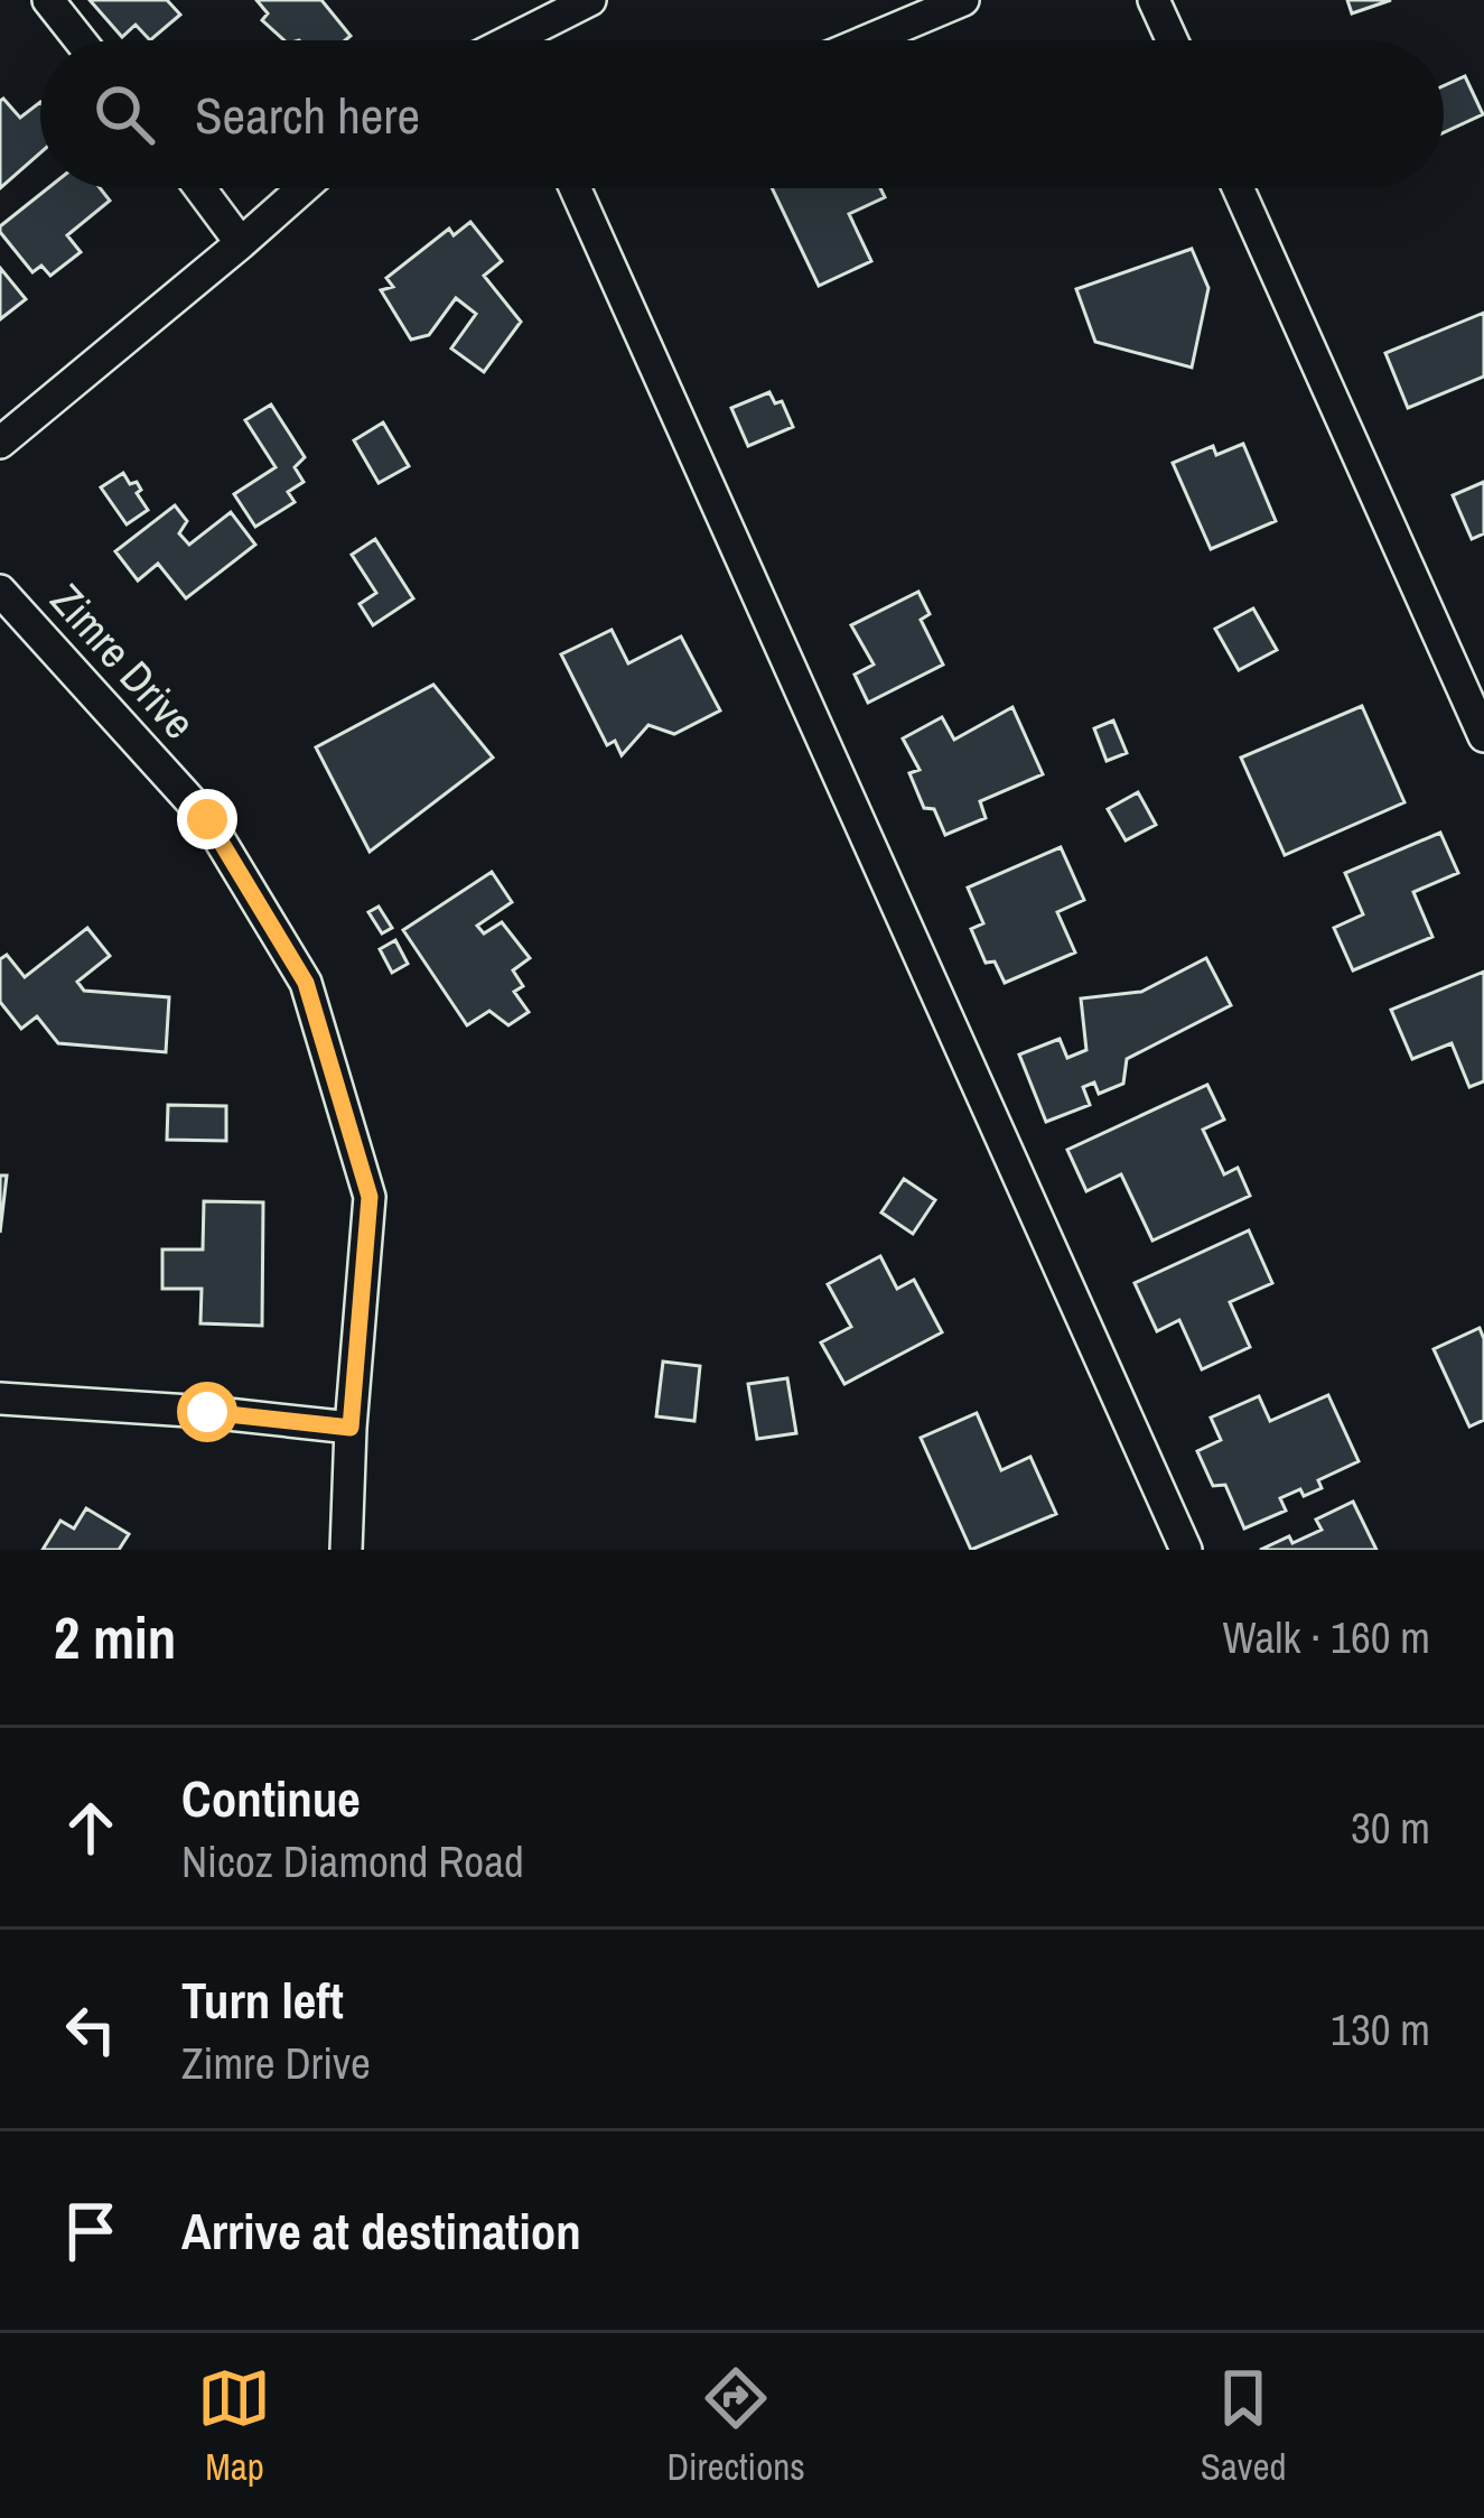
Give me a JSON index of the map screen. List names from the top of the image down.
{
  "streets": {
    "street": ["Zimre Drive"]
  },
  "page": {
    "search": "Search here",
    "heading": ["2 min", "Walk · 160 m"],
    "list": [
      ["Continue", "Nicoz Diamond Road", "30 m"],
      ["Turn left", "Zimre Drive", "130 m"],
      "Arrive at destination"
    ],
    "nav": ["Map", "Directions", "Saved"]
  }
}
